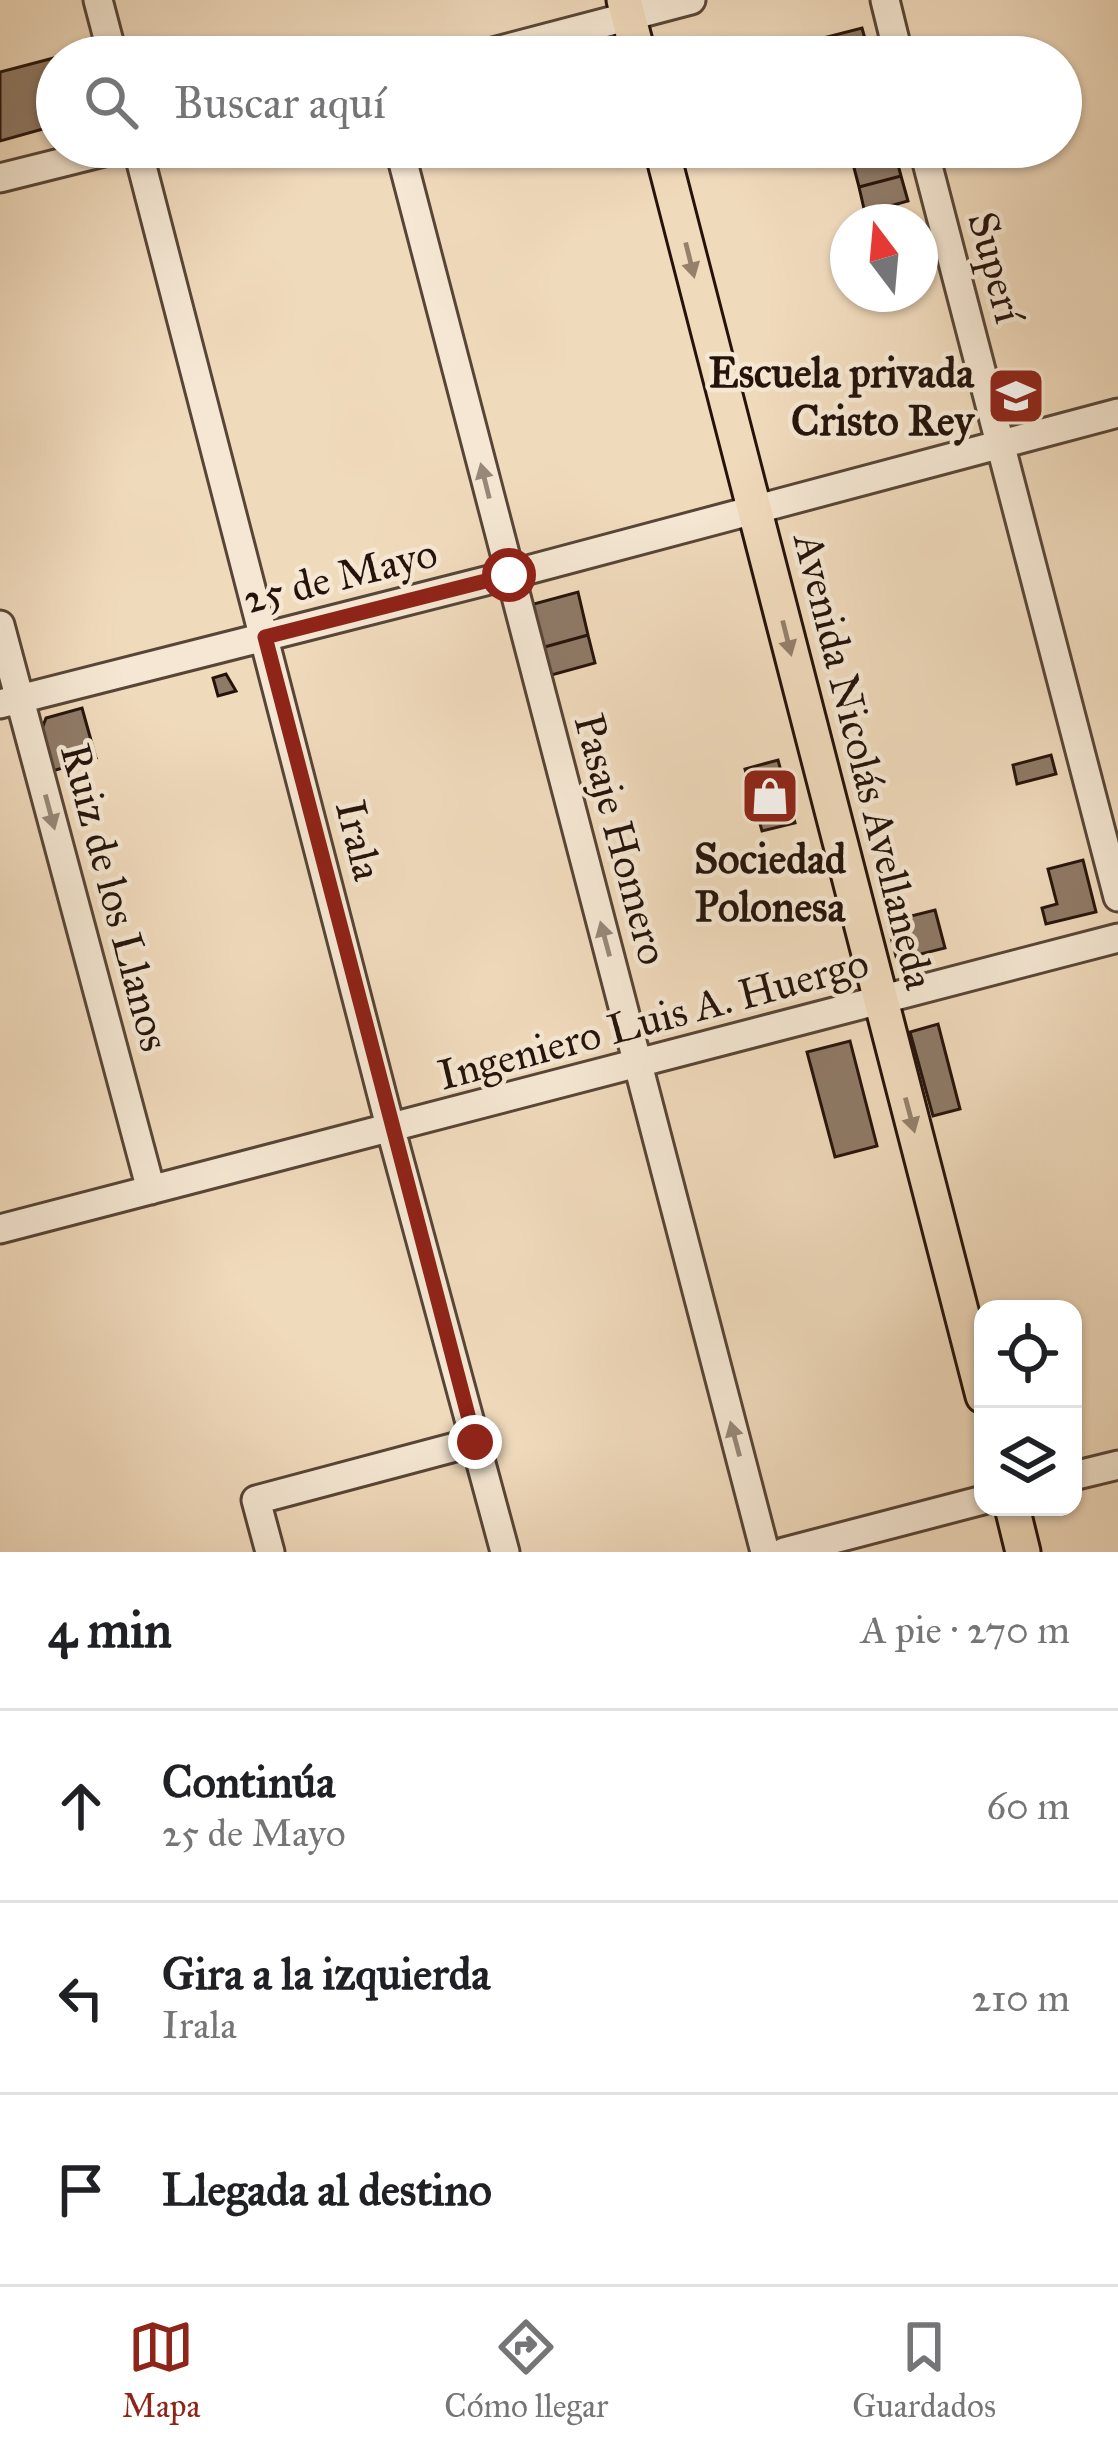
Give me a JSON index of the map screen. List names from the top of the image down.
{
  "streets": {
    "main road": ["Avenida Nicolás Avellaneda"],
    "street": [
      "Superí",
      "25 de Mayo",
      "Pasaje Homero",
      "Irala",
      "Ruiz de los Llanos",
      "Ingeniero Luis A. Huergo"
    ]
  },
  "crossings": [
    ["Superí", "25 de Mayo"],
    ["25 de Mayo", "Avenida Nicolás Avellaneda"],
    ["25 de Mayo", "Pasaje Homero"],
    ["25 de Mayo", "Irala"],
    ["25 de Mayo", "Ruiz de los Llanos"],
    ["Avenida Nicolás Avellaneda", "Ingeniero Luis A. Huergo"],
    ["Pasaje Homero", "Ingeniero Luis A. Huergo"],
    ["Irala", "Ingeniero Luis A. Huergo"],
    ["Ruiz de los Llanos", "Ingeniero Luis A. Huergo"]
  ],
  "one_way": ["Avenida Nicolás Avellaneda", "Pasaje Homero", "Ruiz de los Llanos"],
  "places": {
    "school or university": ["Escuela privada Cristo Rey"],
    "shop": ["Sociedad Polonesa"]
  },
  "north": "top",
  "page": {
    "search": "Buscar aquí",
    "heading": ["4 min", "A pie · 270 m"],
    "list": [
      ["Continúa", "25 de Mayo", "60 m"],
      ["Gira a la izquierda", "Irala", "210 m"],
      "Llegada al destino"
    ],
    "nav": ["Mapa", "Cómo llegar", "Guardados"]
  }
}
